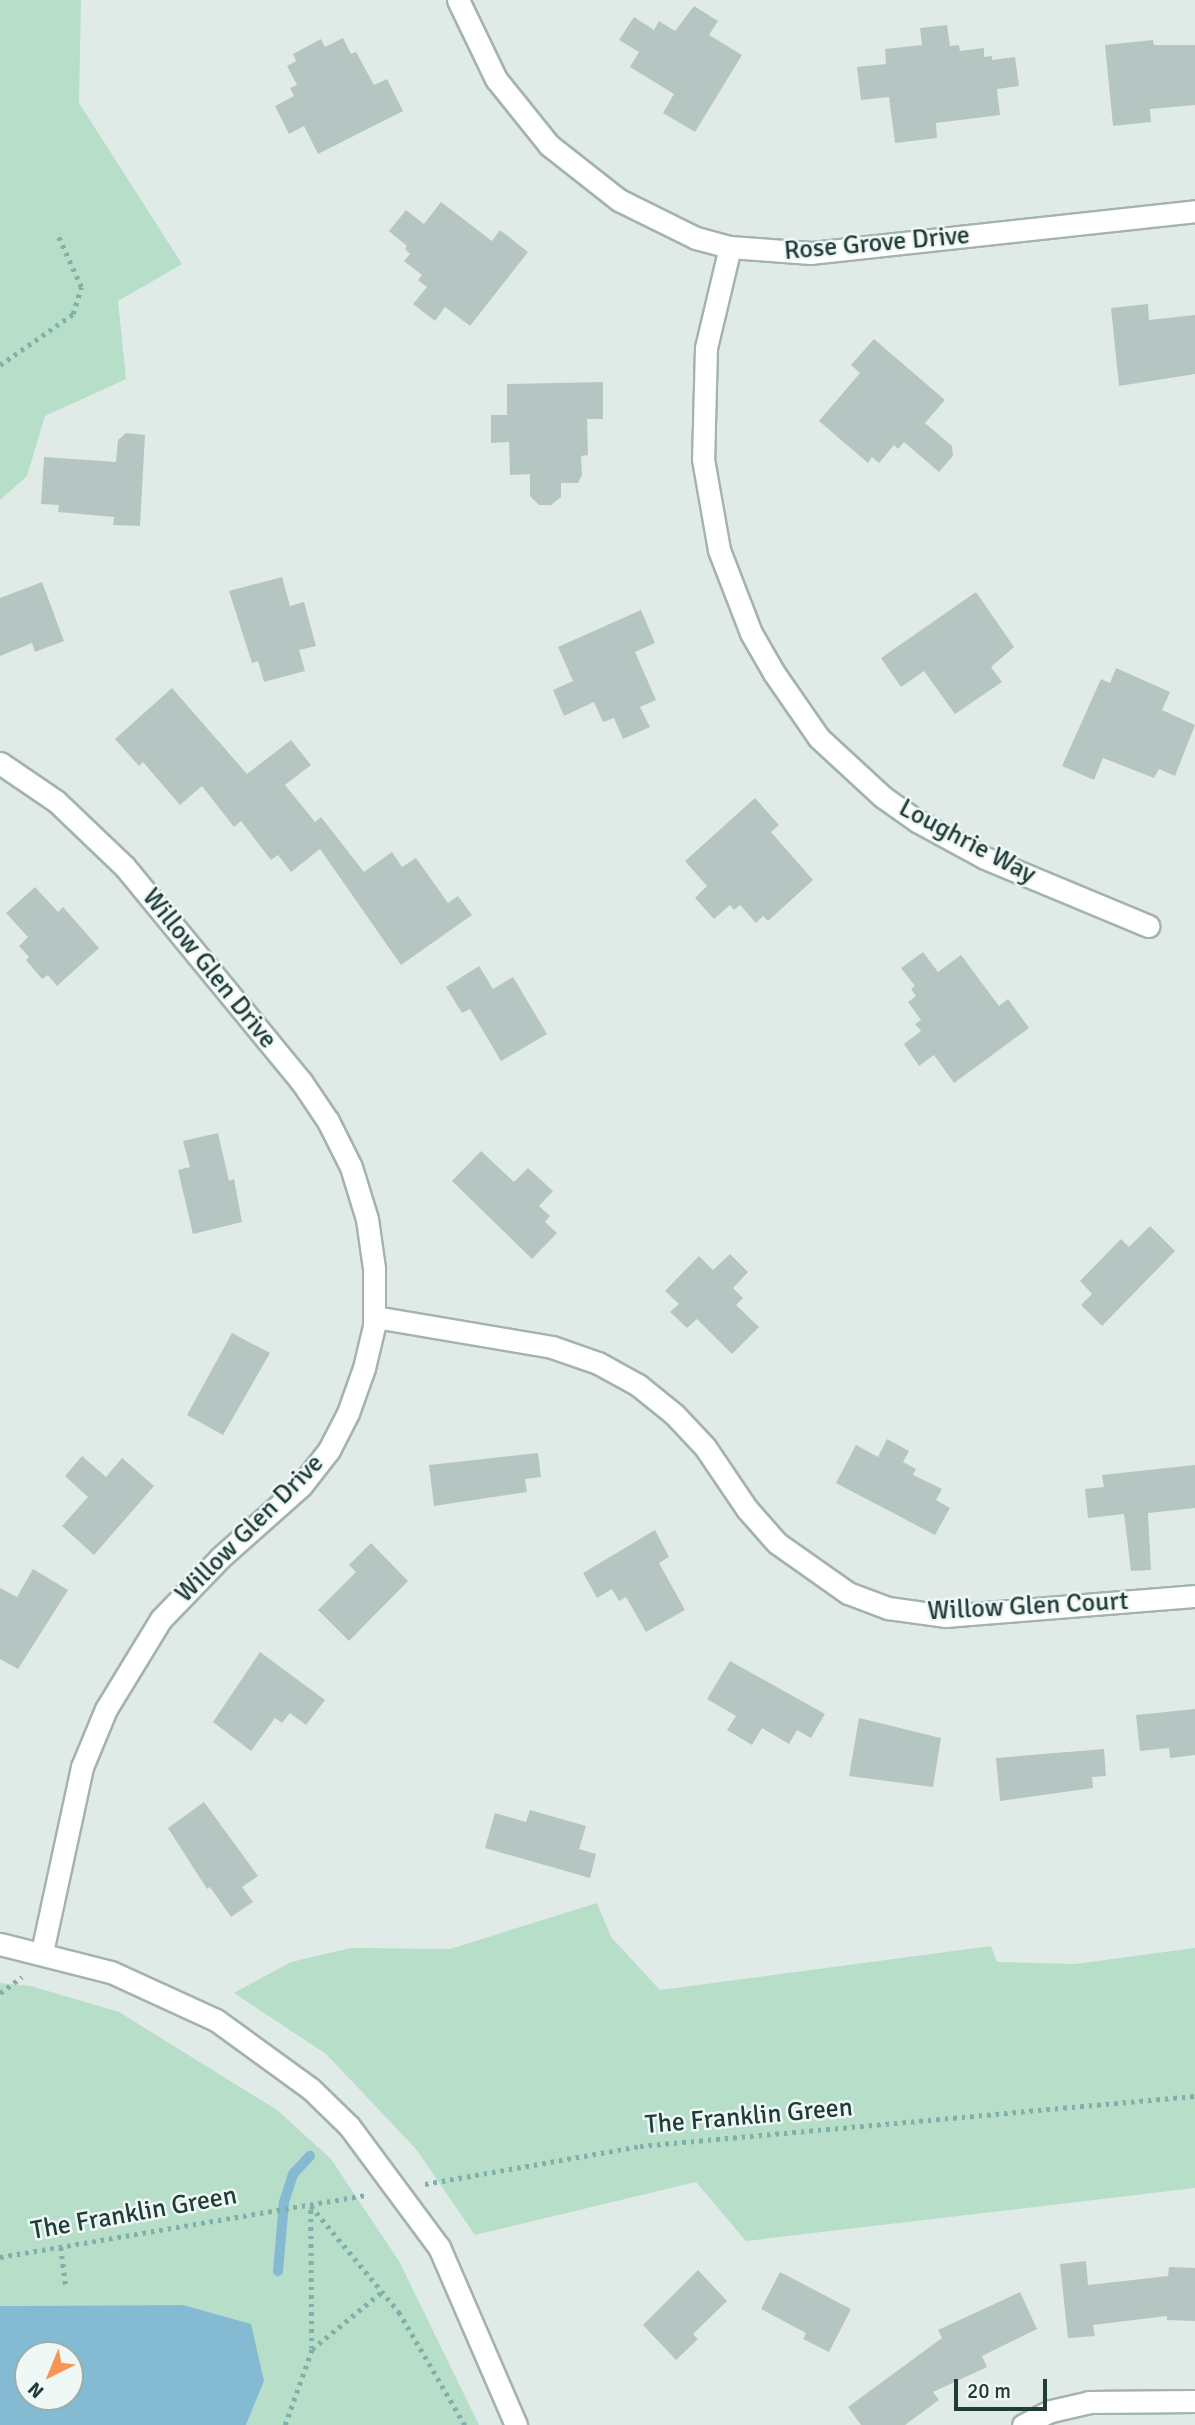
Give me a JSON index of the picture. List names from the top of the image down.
{
  "streets": {
    "street": [
      "Rose Grove Drive",
      "Loughrie Way",
      "Willow Glen Drive",
      "Willow Glen Court"
    ],
    "path": ["The Franklin Green"]
  },
  "crossings": [
    ["Rose Grove Drive", "Loughrie Way"],
    ["Willow Glen Drive", "Willow Glen Court"]
  ],
  "scale_bar": "20 m",
  "north": "bottom left"
}
